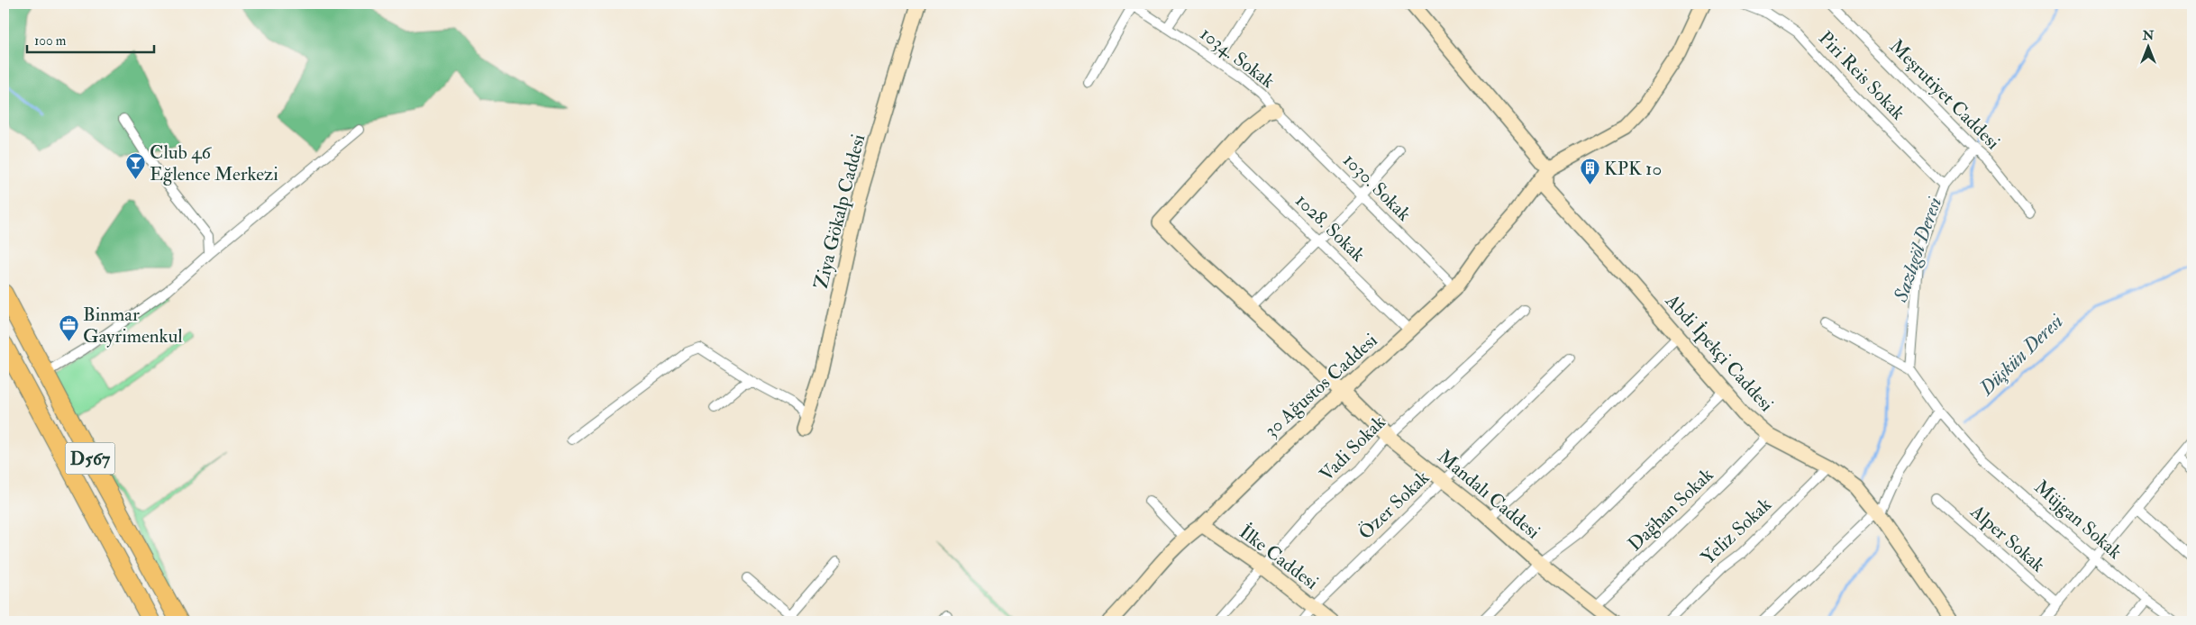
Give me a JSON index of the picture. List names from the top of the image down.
{
  "streets": {
    "highway": ["D567"],
    "street": [
      "1034. Sokak",
      "Piri Reis Sokak",
      "Meşrutiyet Caddesi",
      "1030. Sokak",
      "Ziya Gökalp Caddesi",
      "1028. Sokak",
      "Abdi İpekçi Caddesi",
      "30 Ağustos Caddesi",
      "Vadi Sokak",
      "Mandalı Caddesi",
      "Özer Sokak",
      "Dağhan Sokak",
      "Müjgan Sokak",
      "Yeliz Sokak",
      "Alper Sokak",
      "İlke Caddesi"
    ]
  },
  "crossings": [
    ["1034. Sokak", "1030. Sokak"],
    ["1030. Sokak", "30 Ağustos Caddesi"],
    ["1028. Sokak", "30 Ağustos Caddesi"],
    ["1028. Sokak", "Mandalı Caddesi"],
    ["Abdi İpekçi Caddesi", "30 Ağustos Caddesi"],
    ["Abdi İpekçi Caddesi", "Dağhan Sokak"],
    ["Abdi İpekçi Caddesi", "Yeliz Sokak"],
    ["30 Ağustos Caddesi", "Mandalı Caddesi"],
    ["30 Ağustos Caddesi", "İlke Caddesi"],
    ["Vadi Sokak", "Mandalı Caddesi"],
    ["Vadi Sokak", "İlke Caddesi"],
    ["Mandalı Caddesi", "Özer Sokak"],
    ["Mandalı Caddesi", "Dağhan Sokak"],
    ["Özer Sokak", "İlke Caddesi"]
  ],
  "water": ["Sazlıgöl Deresi", "Düşkün Deresi"],
  "places": {
    "bar": ["Club 46 Eğlence Merkezi"],
    "building": ["KPK 10"],
    "office": ["Binmar Gayrimenkul"]
  },
  "scale_bar": "100 m",
  "north": "top"
}
